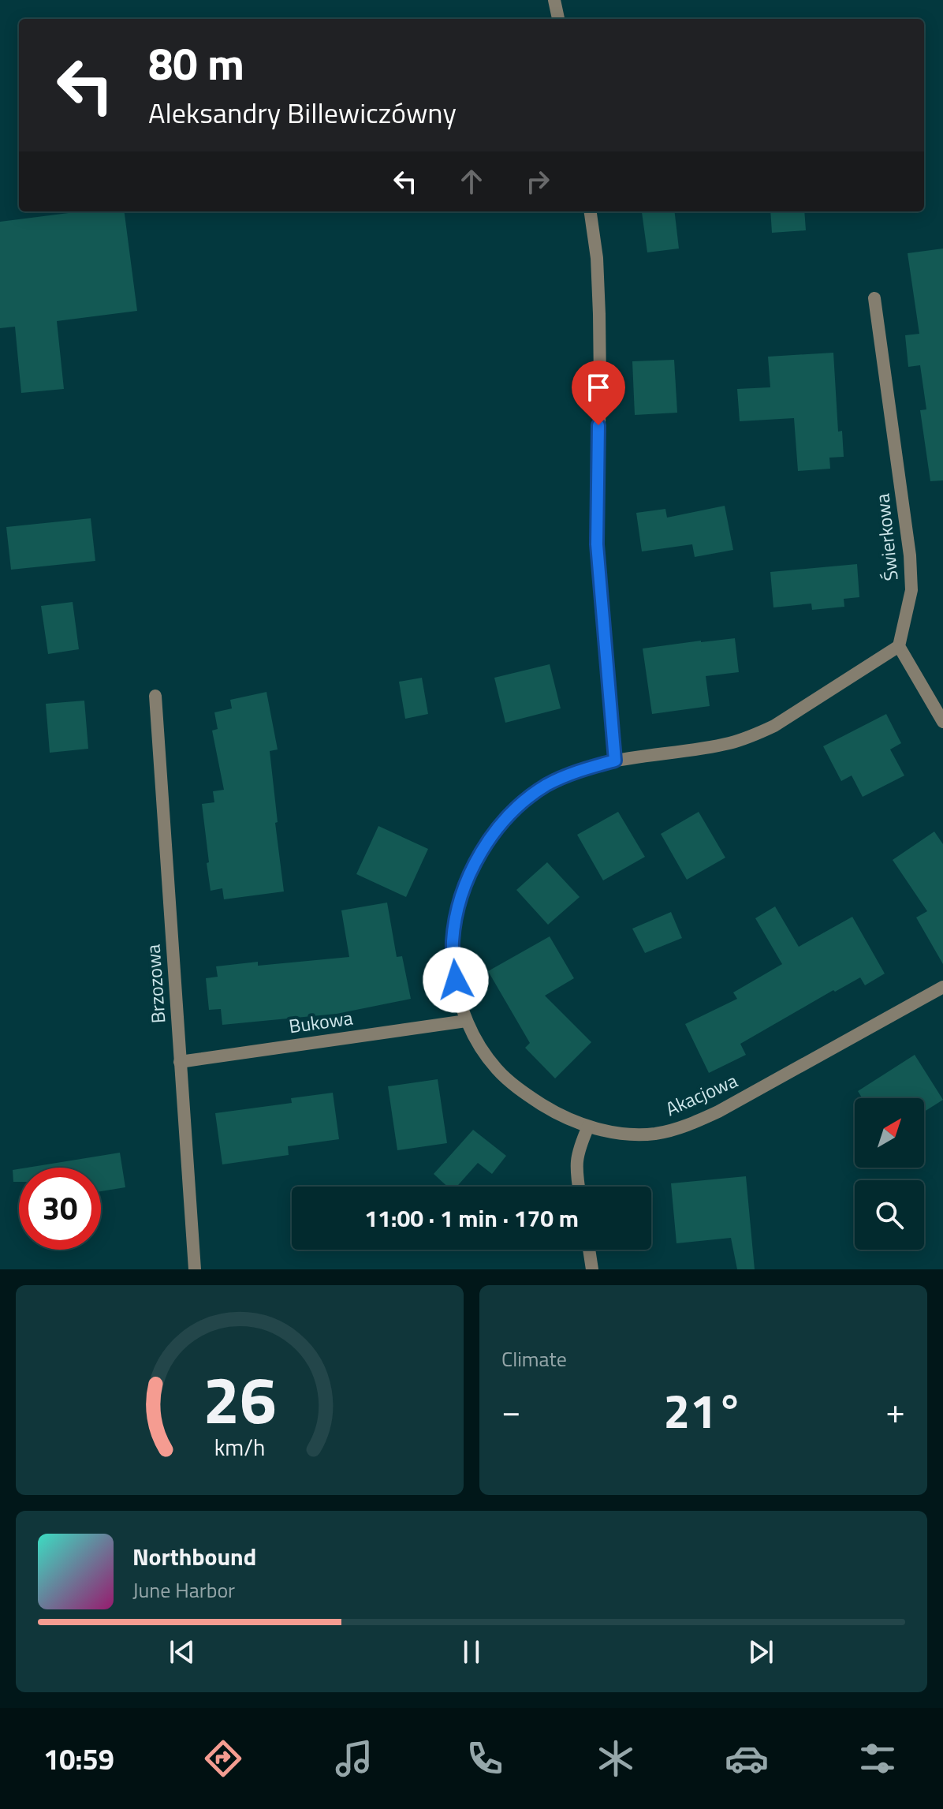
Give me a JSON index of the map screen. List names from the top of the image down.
{
  "streets": {
    "street": [
      "Świerkowa",
      "Brzozowa",
      "Bukowa",
      "Akacjowa"
    ]
  },
  "crossings": [
    ["Świerkowa", "Akacjowa"],
    ["Brzozowa", "Bukowa"],
    ["Bukowa", "Akacjowa"]
  ],
  "north": "top right",
  "page": {
    "turn": ["80 m", "Aleksandry Billewiczówny"],
    "limit": "30",
    "trip": "11:00 · 1 min · 170 m",
    "tile": "Climate",
    "heat": ["−", "21°", "+"],
    "song": ["Northbound", "June Harbor"],
    "tabs": "10:59",
    "gauge": ["26", "km/h"]
  }
}
